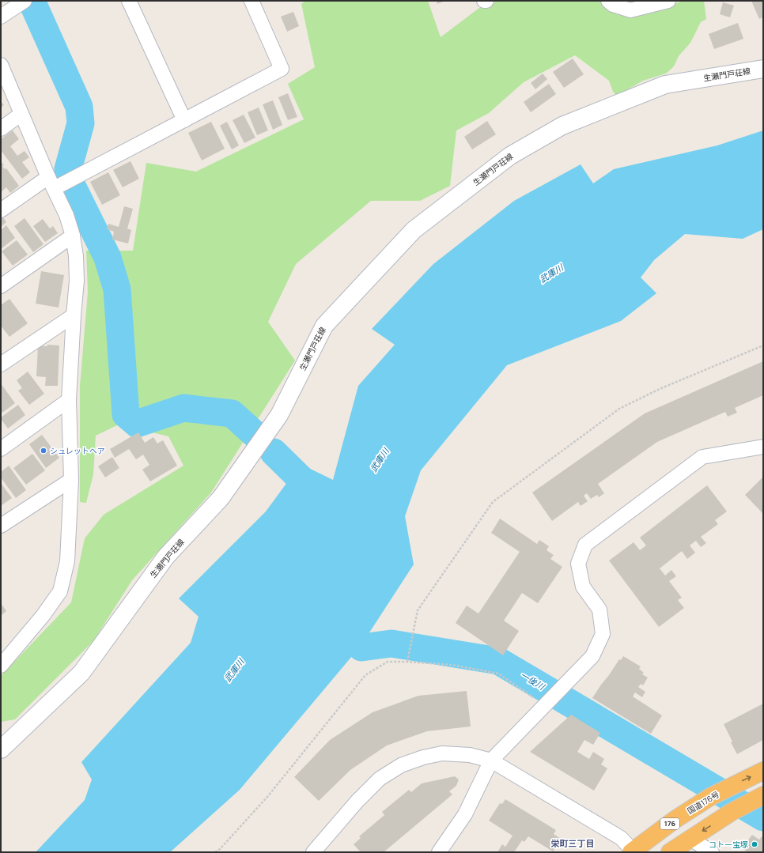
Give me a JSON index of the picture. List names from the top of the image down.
{
  "streets": {
    "highway": ["国道176号", "176"],
    "main road": ["生瀬門戸荘線"]
  },
  "districts": ["栄町三丁目"],
  "water": ["武庫川", "一後川"],
  "places": ["シュレットヘア", "コトー宝塚"]
}
